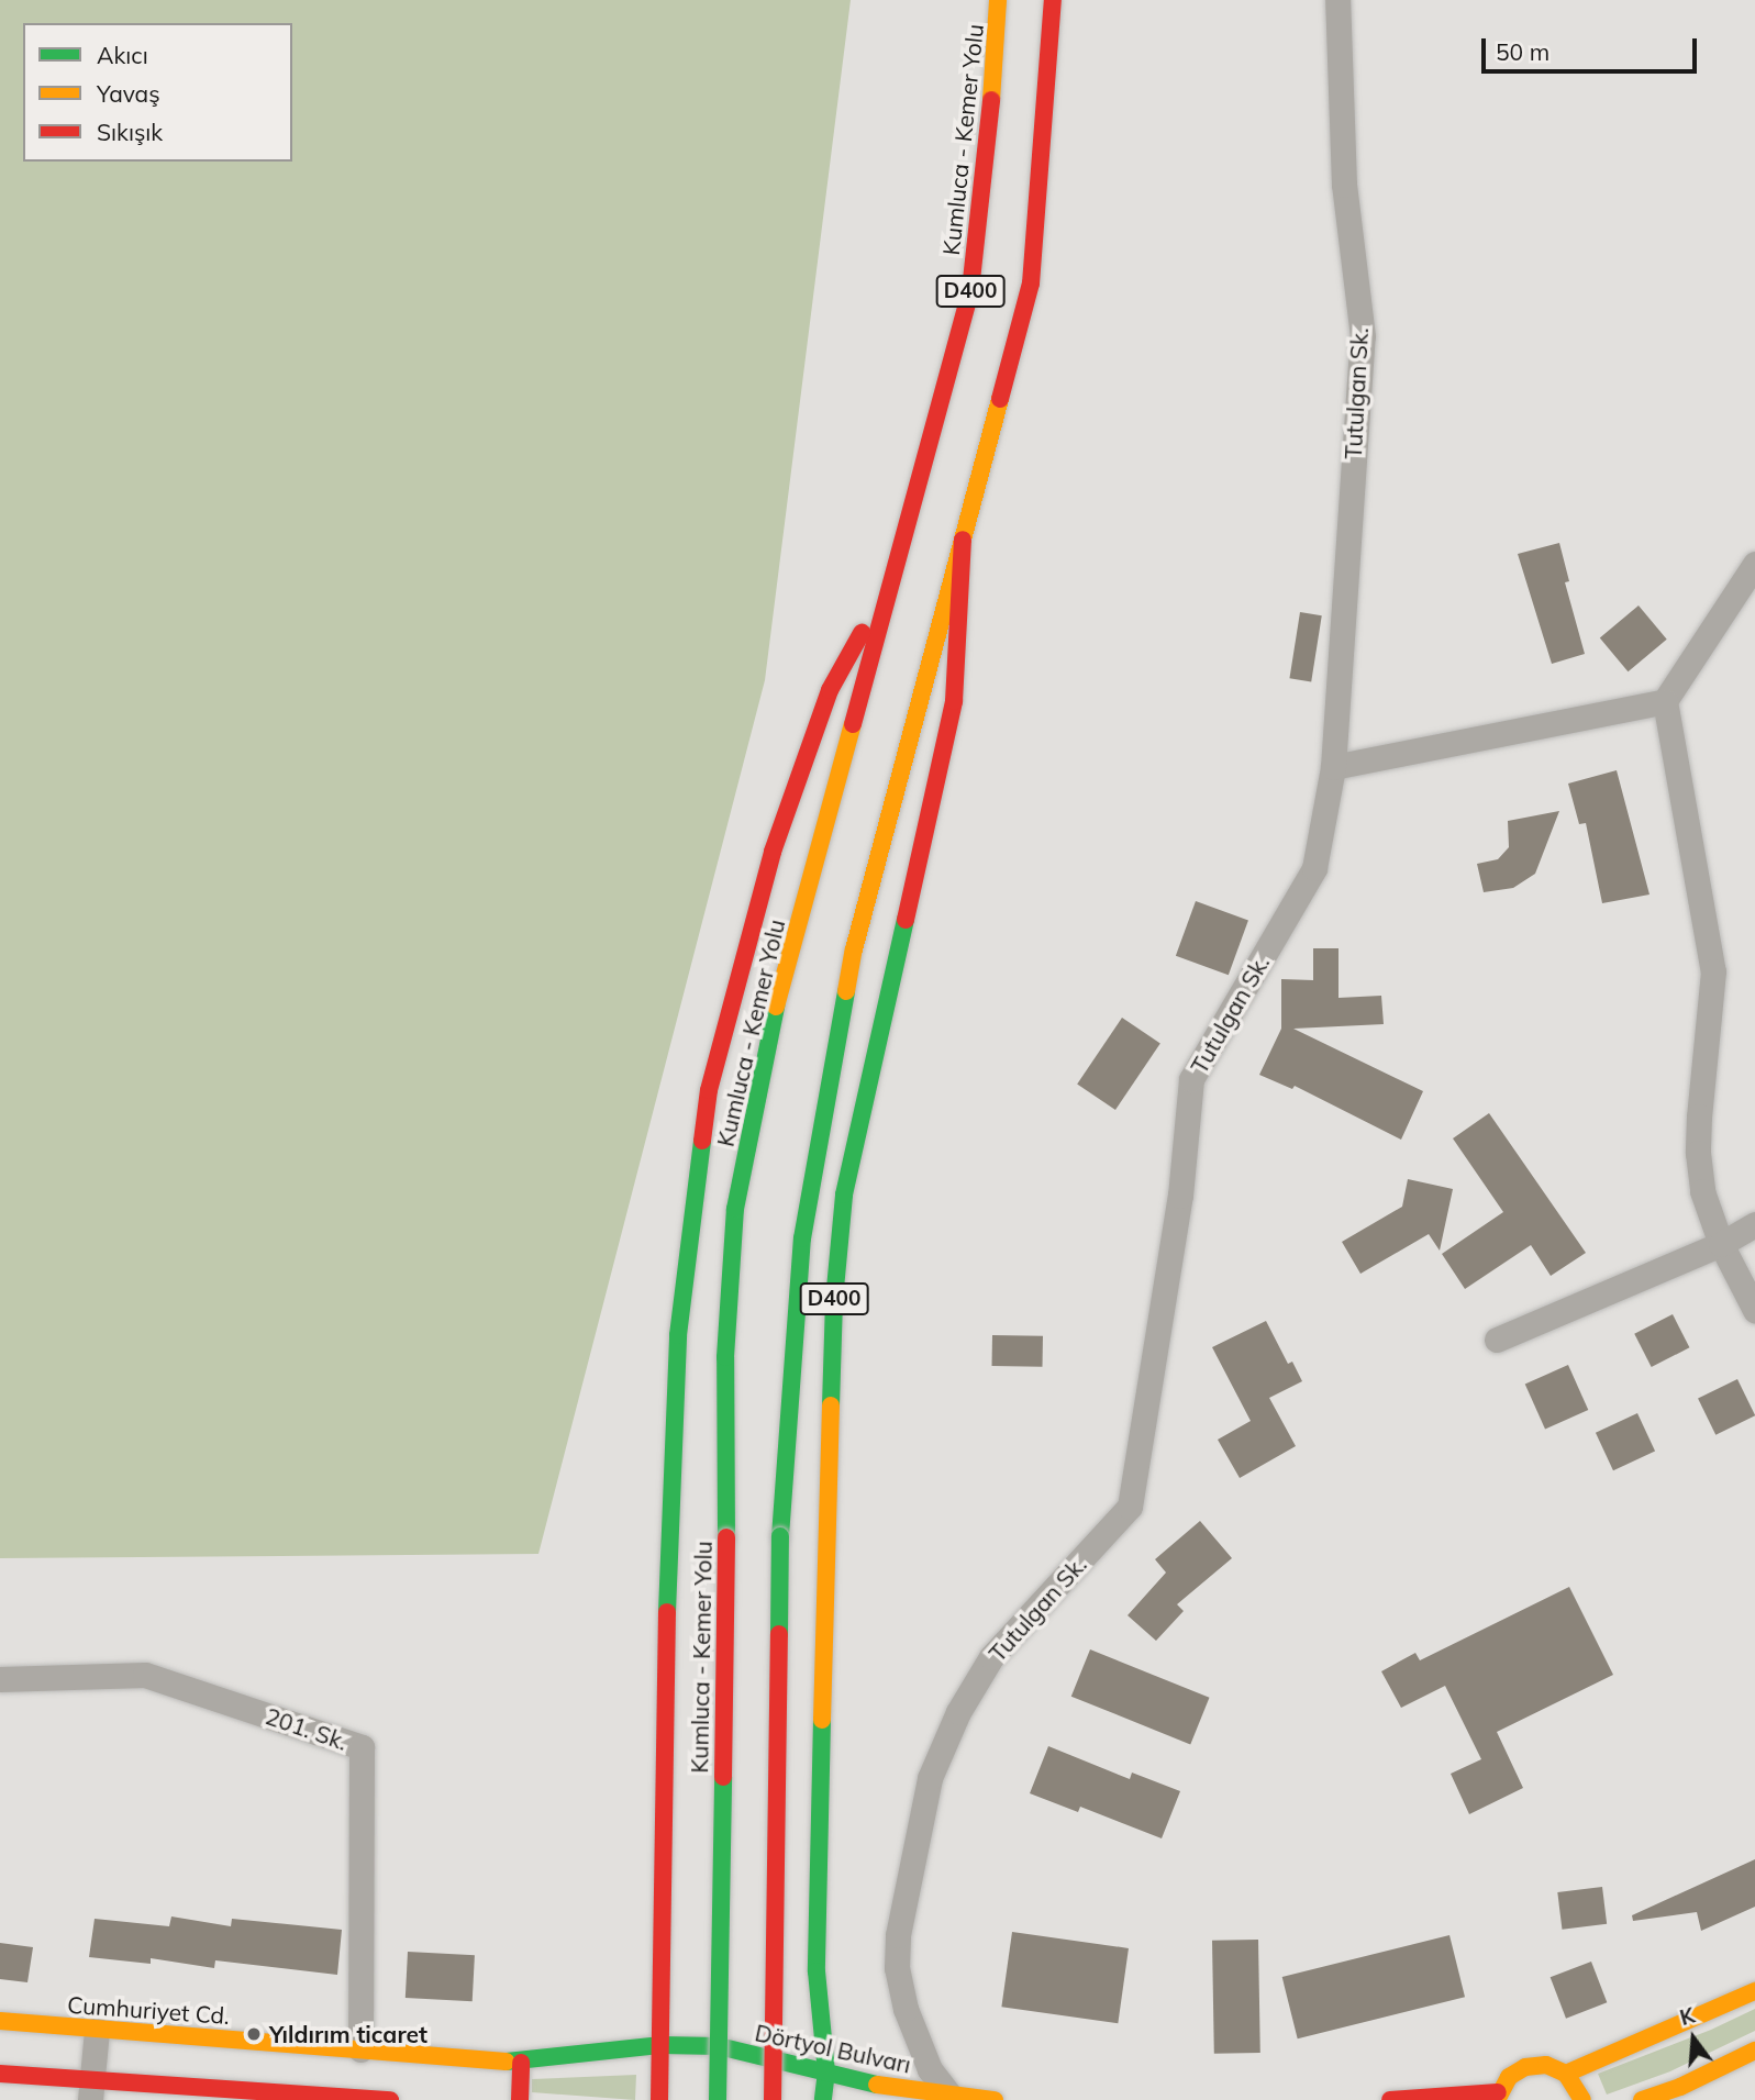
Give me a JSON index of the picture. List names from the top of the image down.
{
  "streets": {
    "main road": [
      "Kumluca - Kemer Yolu",
      "D400",
      "Cumhuriyet Cd.",
      "Dörtyol Bulvarı"
    ],
    "street": ["Tutulgan Sk.", "201. Sk."]
  },
  "crossings": [
    ["D400", "Dörtyol Bulvarı"],
    ["Tutulgan Sk.", "Dörtyol Bulvarı"],
    ["201. Sk.", "Cumhuriyet Cd."],
    ["Cumhuriyet Cd.", "Dörtyol Bulvarı"]
  ],
  "places": ["Yıldırım ticaret"],
  "legend": ["Akıcı", "Yavaş", "Sıkışık"],
  "scale_bar": "50 m",
  "north": "top"
}
